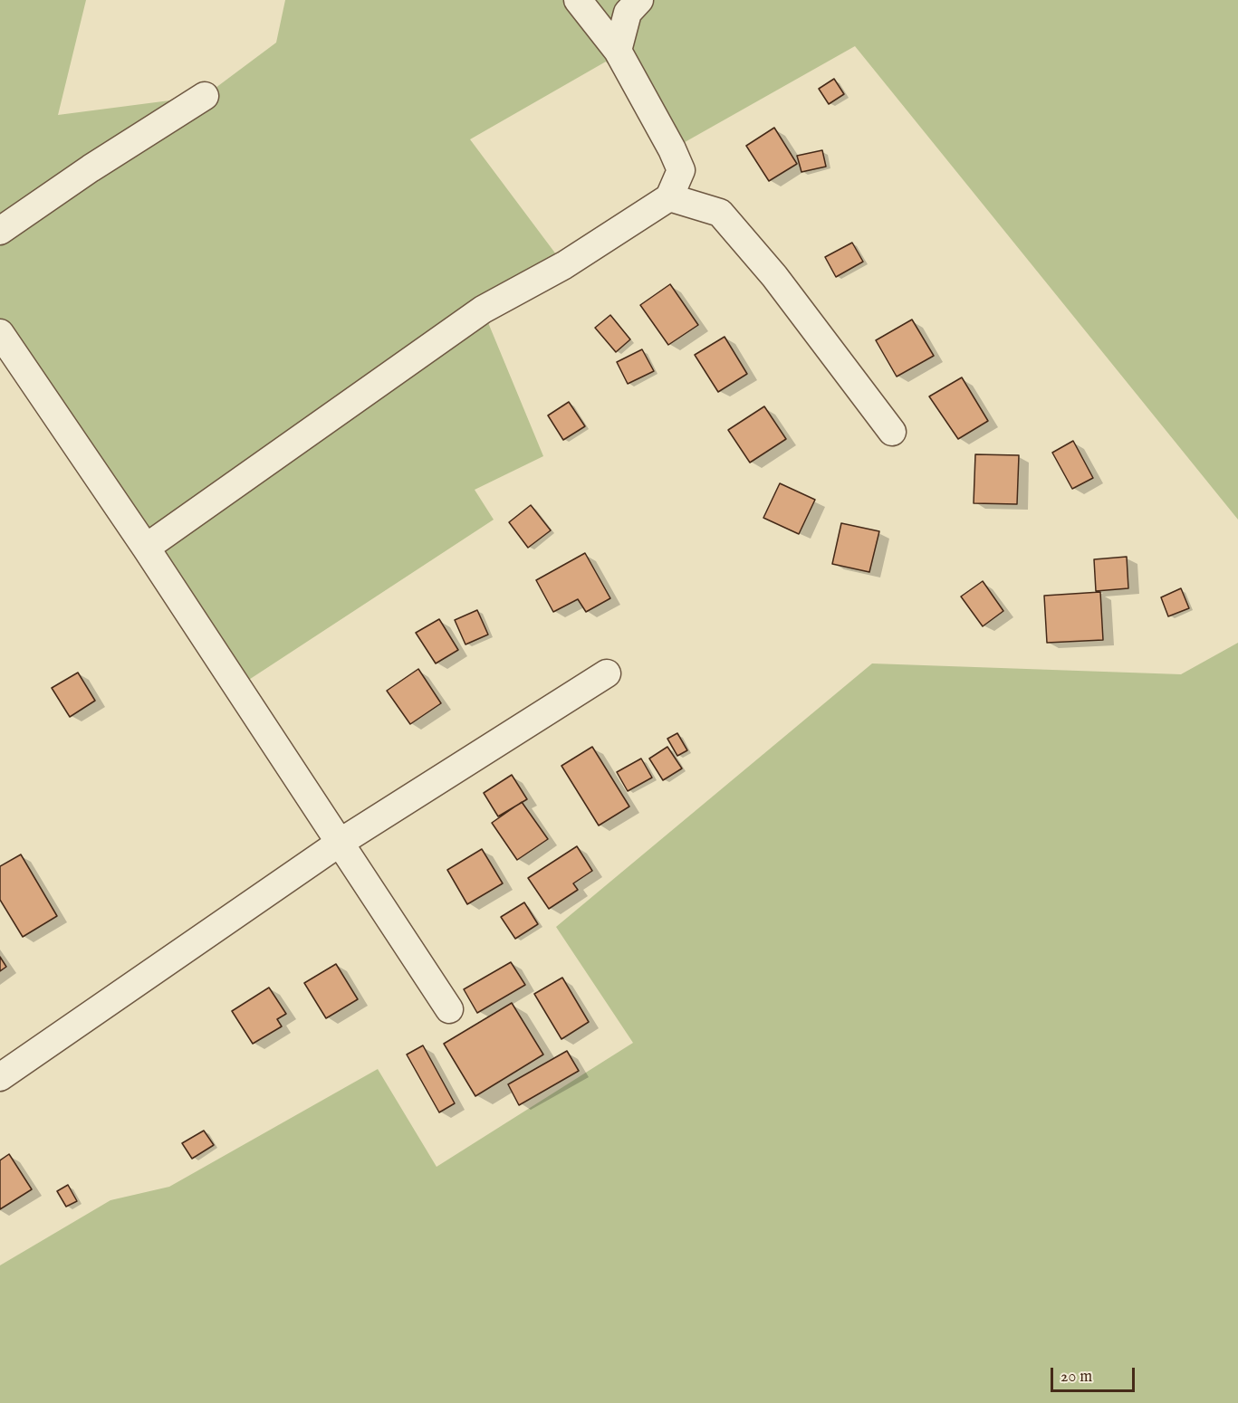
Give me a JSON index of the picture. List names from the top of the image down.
{
  "scale_bar": "20 m"
}
